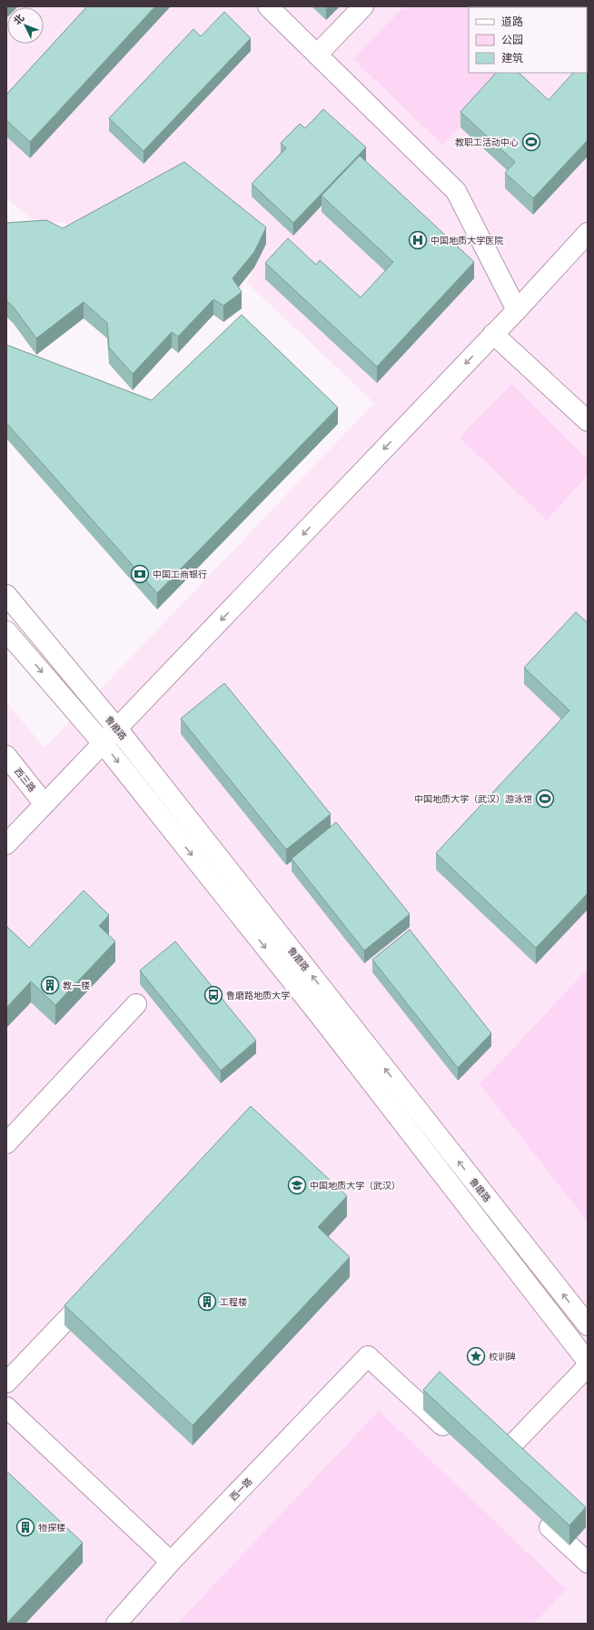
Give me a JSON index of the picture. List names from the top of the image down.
{
  "streets": {
    "street": ["鲁磨路", "西三路", "西一路"]
  },
  "places": {
    "sports": ["教职工活动中心", "中国地质大学（武汉）游泳馆"],
    "hospital": ["中国地质大学医院"],
    "bank": ["中国工商银行"],
    "building": ["教一楼", "工程楼", "物探楼"],
    "bus stop": ["鲁磨路地质大学"],
    "school or university": ["中国地质大学（武汉）"],
    "place": ["校训碑"]
  },
  "legend": ["道路", "公园", "建筑"],
  "north": "top left"
}
